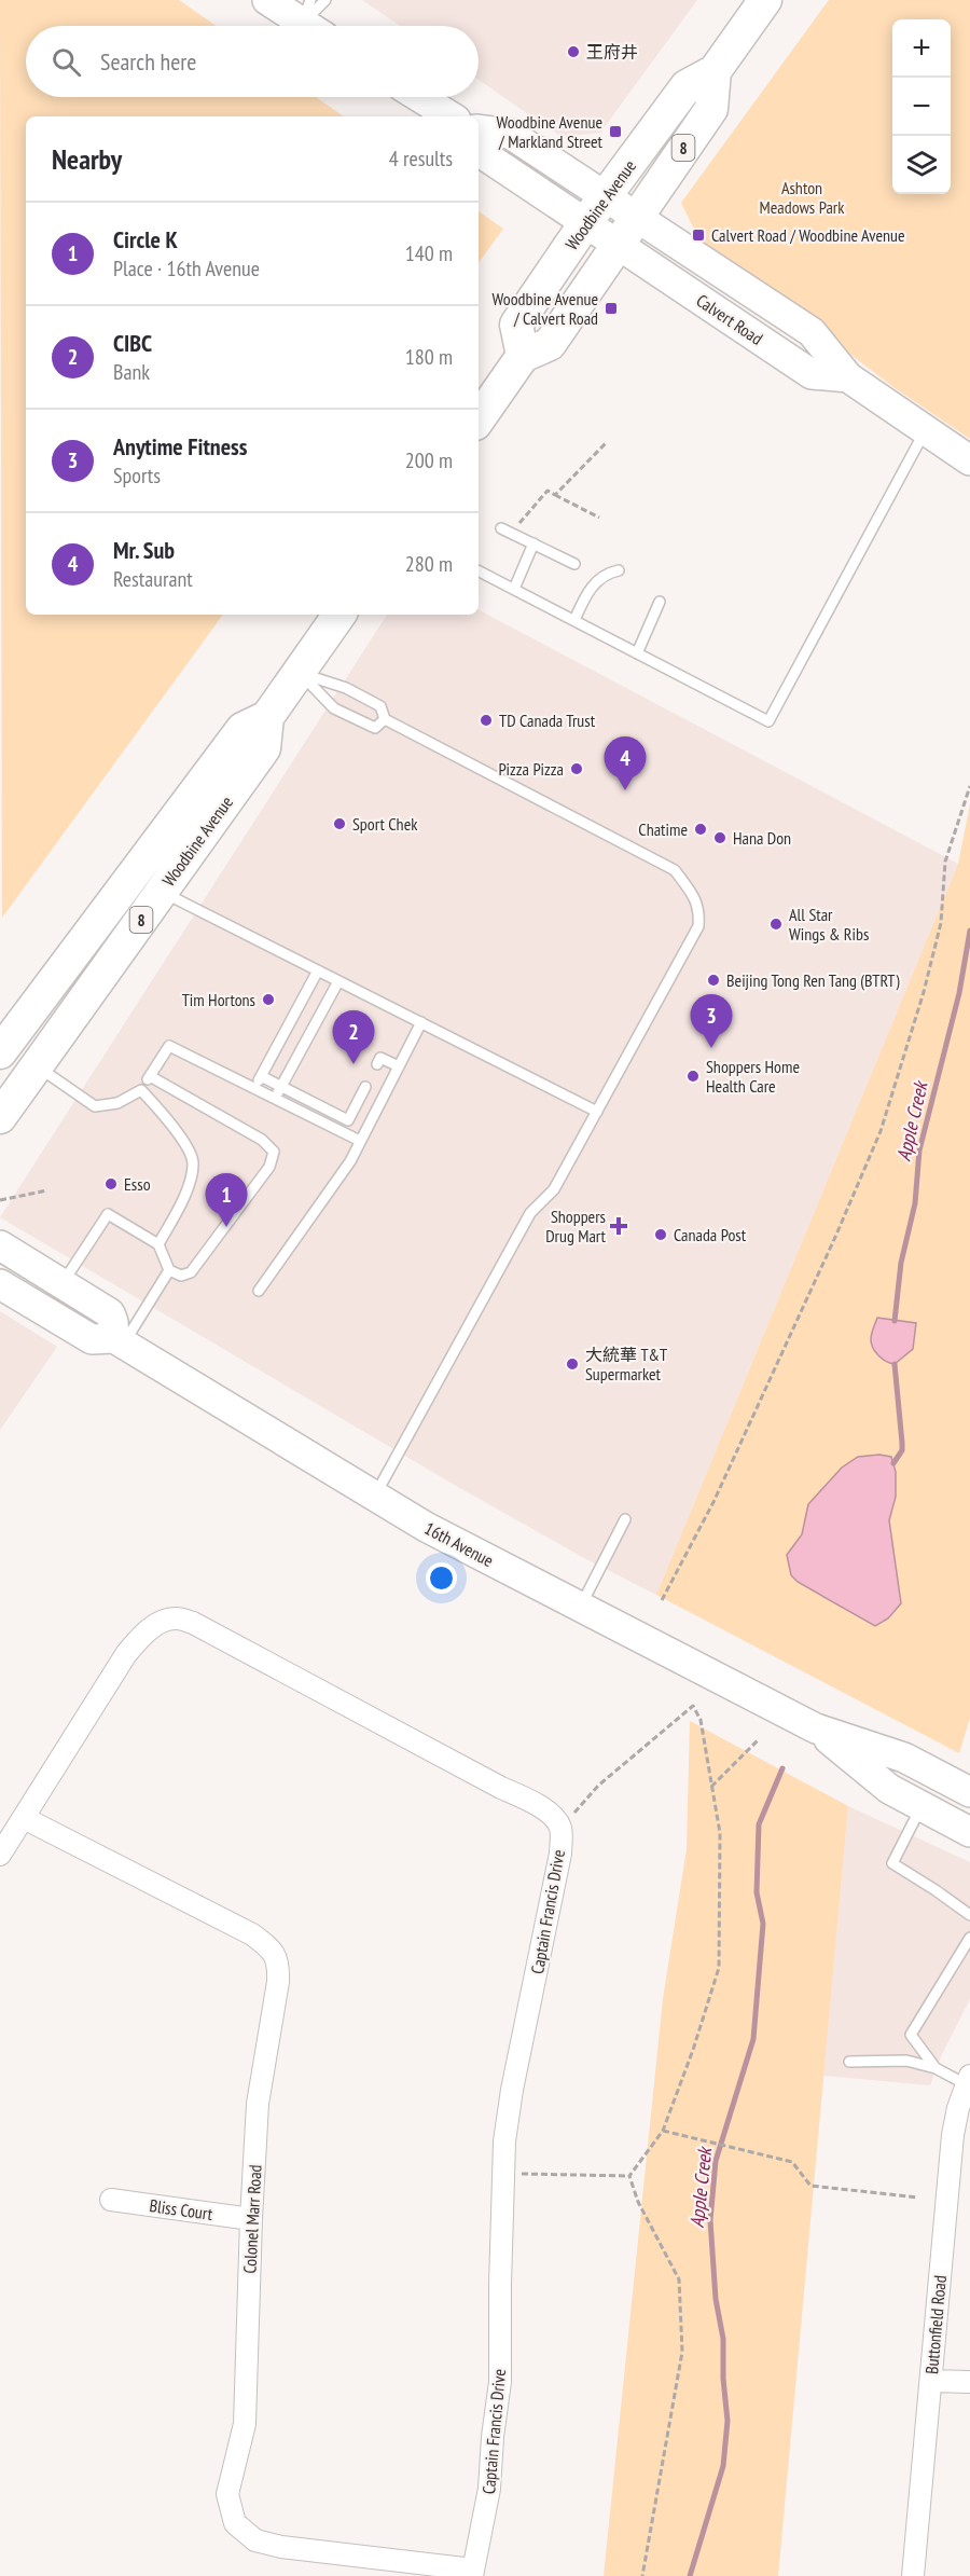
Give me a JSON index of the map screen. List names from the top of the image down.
{
  "streets": {
    "main road": [
      "8",
      "Woodbine Avenue",
      "Calvert Road",
      "16th Avenue"
    ],
    "street": [
      "Captain Francis Drive",
      "Bliss Court",
      "Colonel Marr Road",
      "Buttonfield Road"
    ]
  },
  "crossings": [
    ["Woodbine Avenue", "Calvert Road"],
    ["Captain Francis Drive", "Colonel Marr Road"],
    ["Bliss Court", "Colonel Marr Road"]
  ],
  "water": ["Apple Creek"],
  "parks": ["Ashton Meadows Park"],
  "places": {
    "other": [
      "王府井",
      "TD Canada Trust",
      "Pizza Pizza",
      "Sport Chek",
      "Chatime",
      "Hana Don",
      "All Star Wings & Ribs",
      "Beijing Tong Ren Tang (BTRT)",
      "Tim Hortons",
      "Shoppers Home Health Care",
      "Esso",
      "Canada Post",
      "大統華 T&T Supermarket"
    ],
    "transit": ["Woodbine Avenue / Markland Street", "Calvert Road / Woodbine Avenue", "Woodbine Avenue / Calvert Road"],
    "health": ["Shoppers Drug Mart"]
  },
  "page": {
    "map_buttons": ["+", "−"],
    "search": "Search here",
    "heading": ["Nearby", "4 results"],
    "list": [
      {
        "mark": "1",
        "name": "Circle K",
        "note": "Place · 16th Avenue",
        "value": "140 m"
      },
      {
        "mark": "2",
        "name": "CIBC",
        "note": "Bank",
        "value": "180 m"
      },
      {
        "mark": "3",
        "name": "Anytime Fitness",
        "note": "Sports",
        "value": "200 m"
      },
      {
        "mark": "4",
        "name": "Mr. Sub",
        "note": "Restaurant",
        "value": "280 m"
      }
    ],
    "pins": [
      "4",
      "3",
      "2",
      "1"
    ]
  }
}
